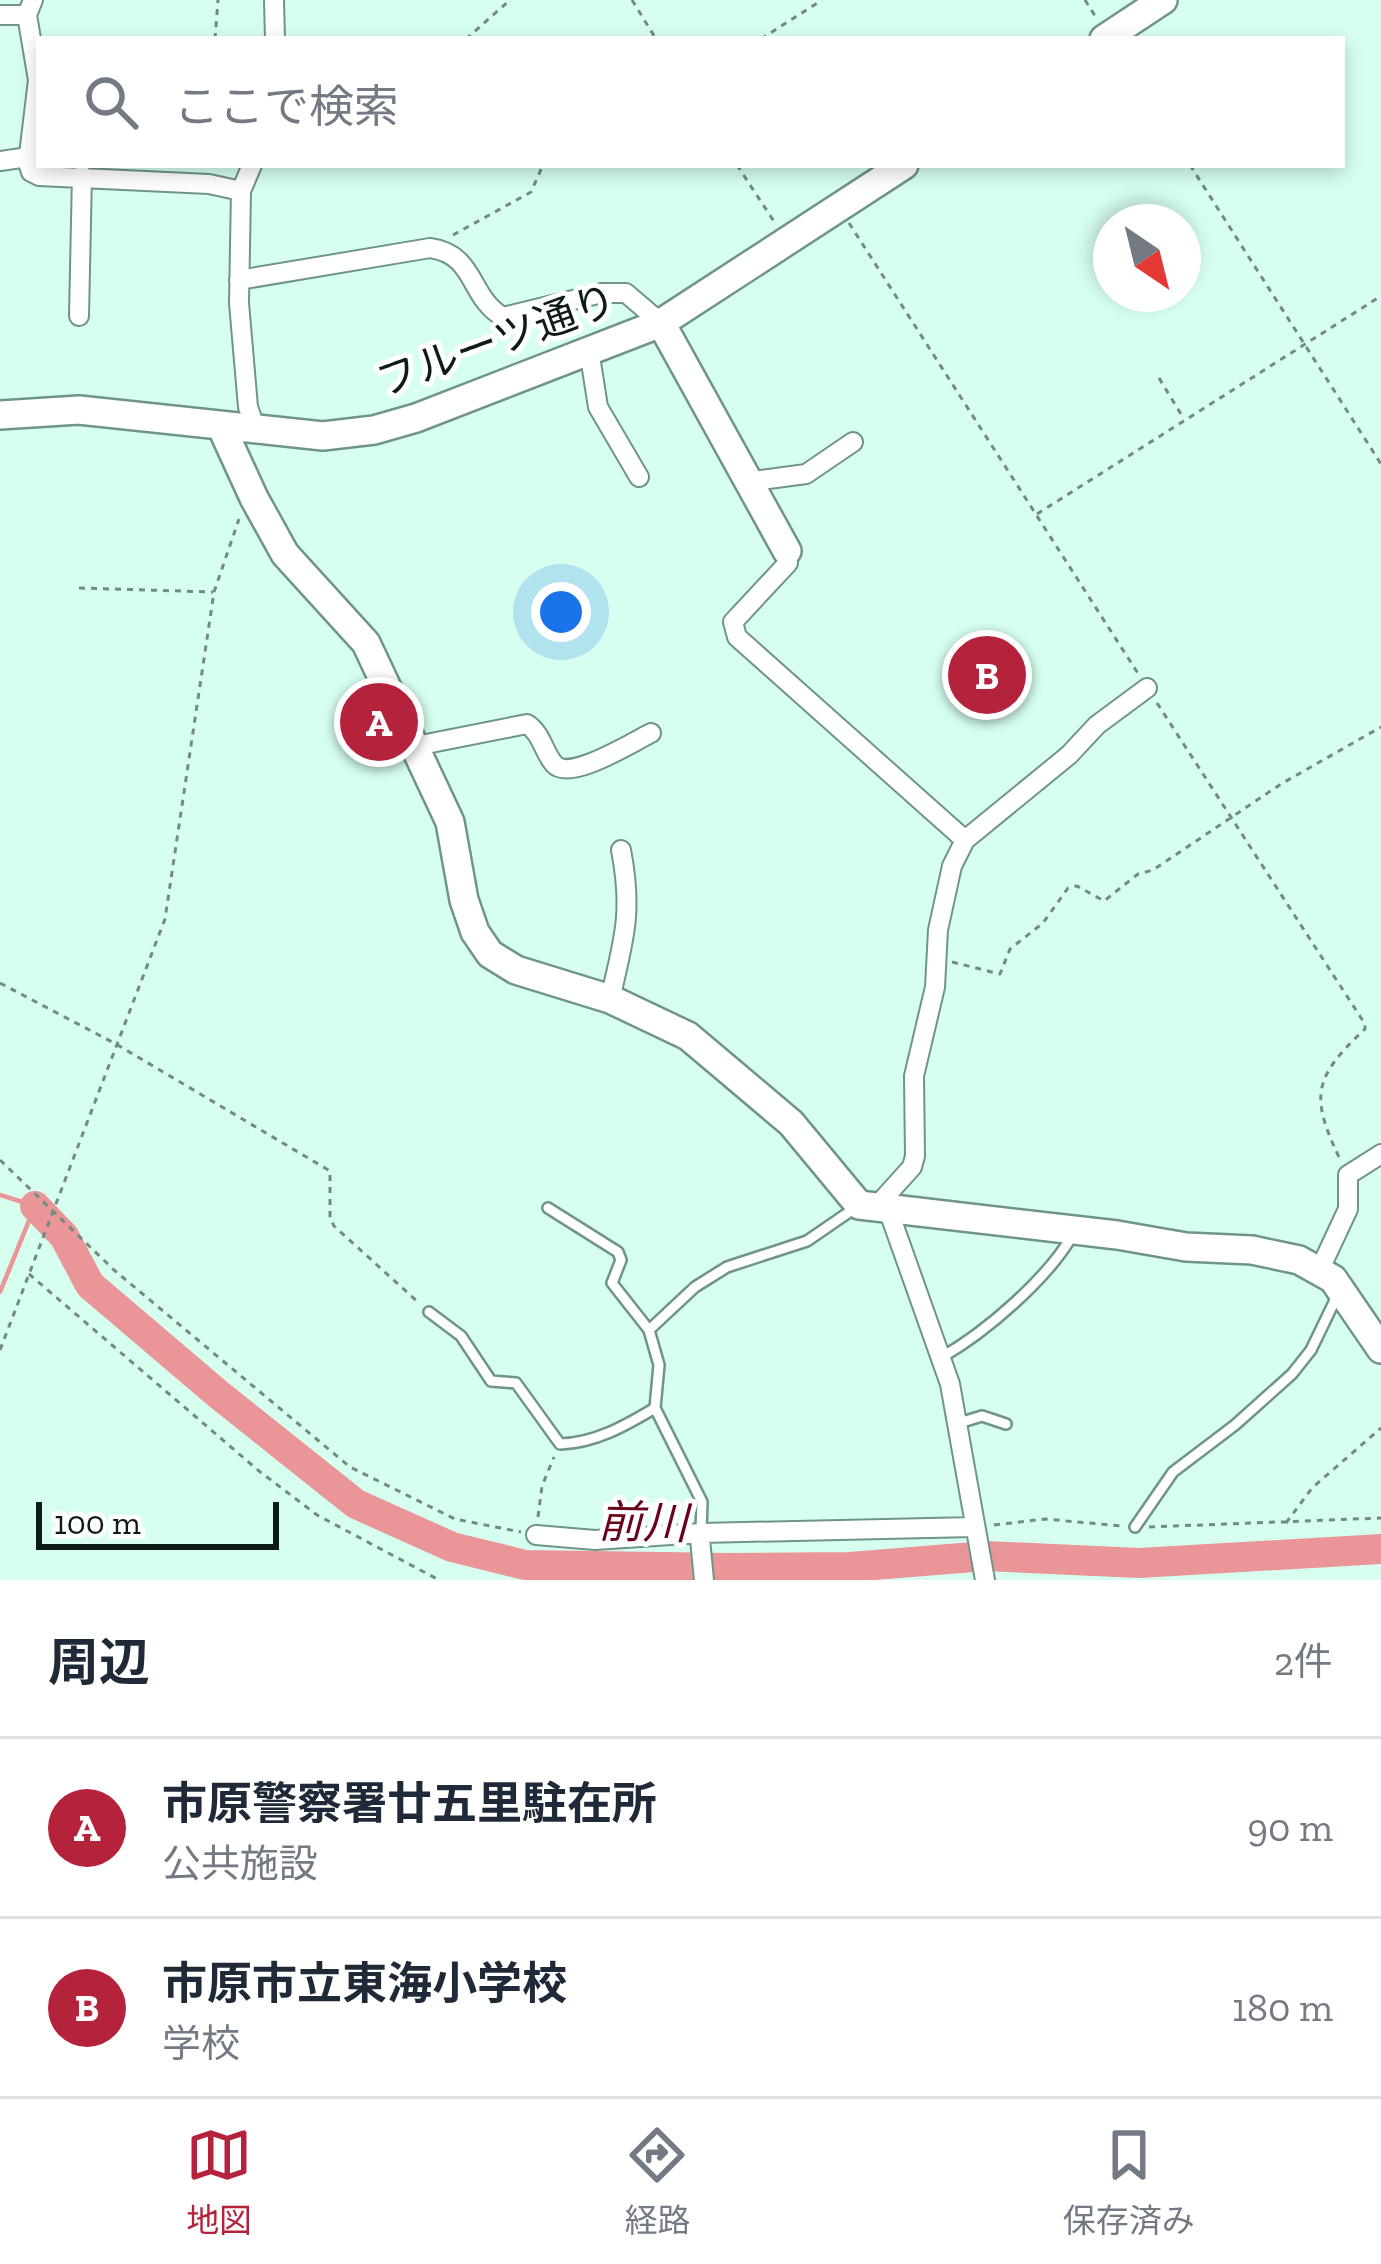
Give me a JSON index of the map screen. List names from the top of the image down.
{
  "streets": {
    "street": ["フルーツ通り"]
  },
  "water": ["前川"],
  "scale_bar": "100 m",
  "north": "bottom right",
  "page": {
    "search": "ここで検索",
    "pins": ["B", "A"],
    "scale": "100 m",
    "heading": ["周辺", "2件"],
    "list": [
      {
        "mark": "A",
        "name": "市原警察署廿五里駐在所",
        "note": "公共施設",
        "value": "90 m"
      },
      {
        "mark": "B",
        "name": "市原市立東海小学校",
        "note": "学校",
        "value": "180 m"
      }
    ],
    "nav": ["地図", "経路", "保存済み"]
  }
}
